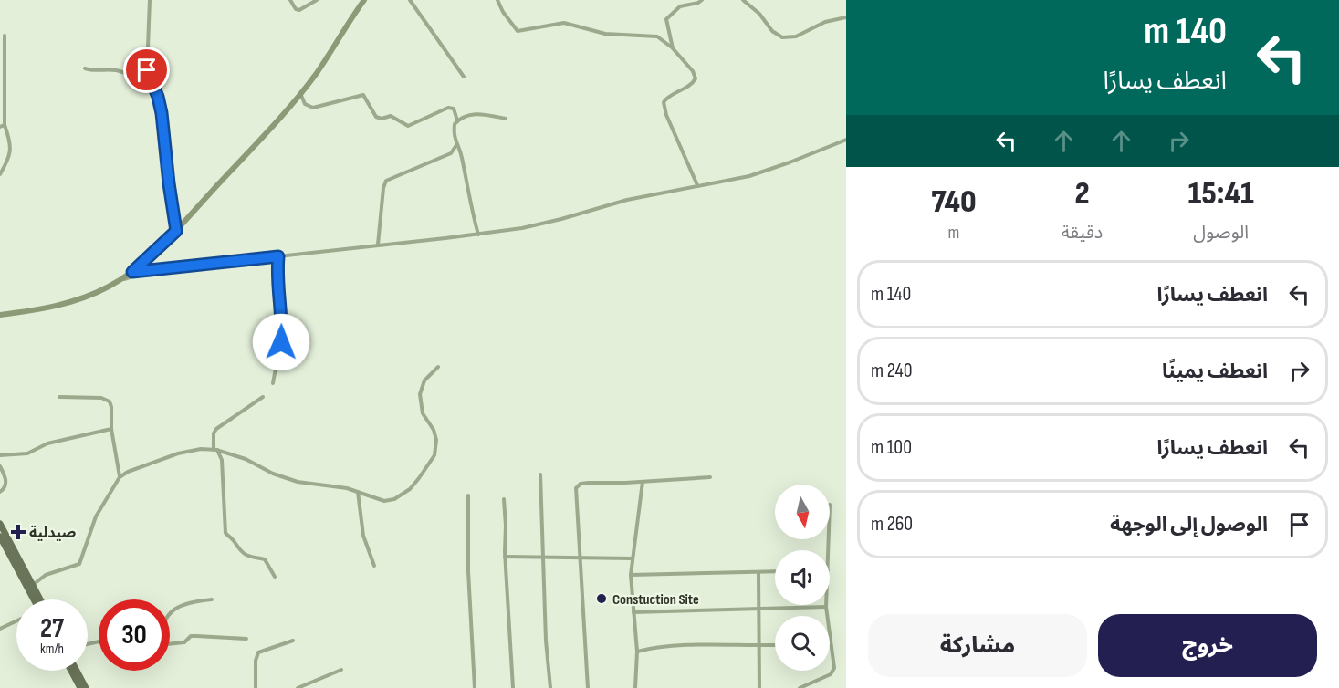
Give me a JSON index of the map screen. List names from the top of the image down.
{
  "places": {
    "health": ["صيدلية"],
    "other": ["Constuction Site"]
  },
  "north": "bottom",
  "page": {
    "turn": ["140 m", "انعطف يسارًا"],
    "eta": [
      "15:41",
      "الوصول",
      "2",
      "دقيقة",
      "740",
      "m"
    ],
    "list": [
      {
        "name": "انعطف يسارًا",
        "value": "140 m"
      },
      {
        "name": "انعطف يمينًا",
        "value": "240 m"
      },
      {
        "name": "انعطف يسارًا",
        "value": "100 m"
      },
      {
        "name": "الوصول إلى الوجهة",
        "value": "260 m"
      }
    ],
    "speed": "27 km/h",
    "limit": "30",
    "buttons": ["خروج", "مشاركة"]
  }
}
